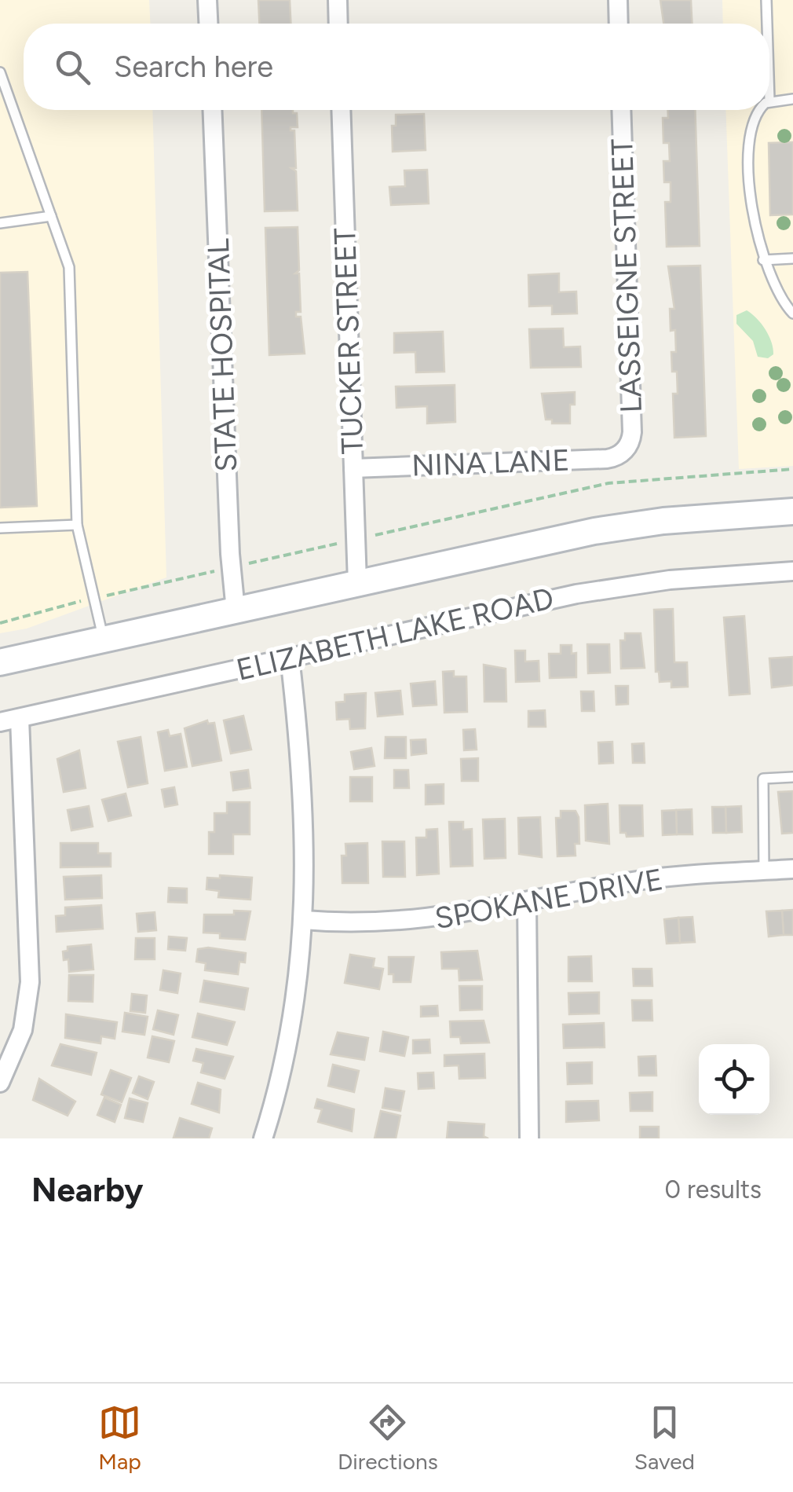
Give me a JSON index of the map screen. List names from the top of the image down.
{
  "streets": {
    "main road": ["ELIZABETH LAKE ROAD"],
    "street": [
      "LASSEIGNE STREET",
      "TUCKER STREET",
      "STATE HOSPITAL",
      "NINA LANE",
      "SPOKANE DRIVE"
    ]
  },
  "crossings": [
    ["LASSEIGNE STREET", "NINA LANE"],
    ["TUCKER STREET", "NINA LANE"],
    ["TUCKER STREET", "ELIZABETH LAKE ROAD"],
    ["STATE HOSPITAL", "ELIZABETH LAKE ROAD"]
  ],
  "page": {
    "search": "Search here",
    "heading": ["Nearby", "0 results"],
    "nav": ["Map", "Directions", "Saved"]
  }
}
